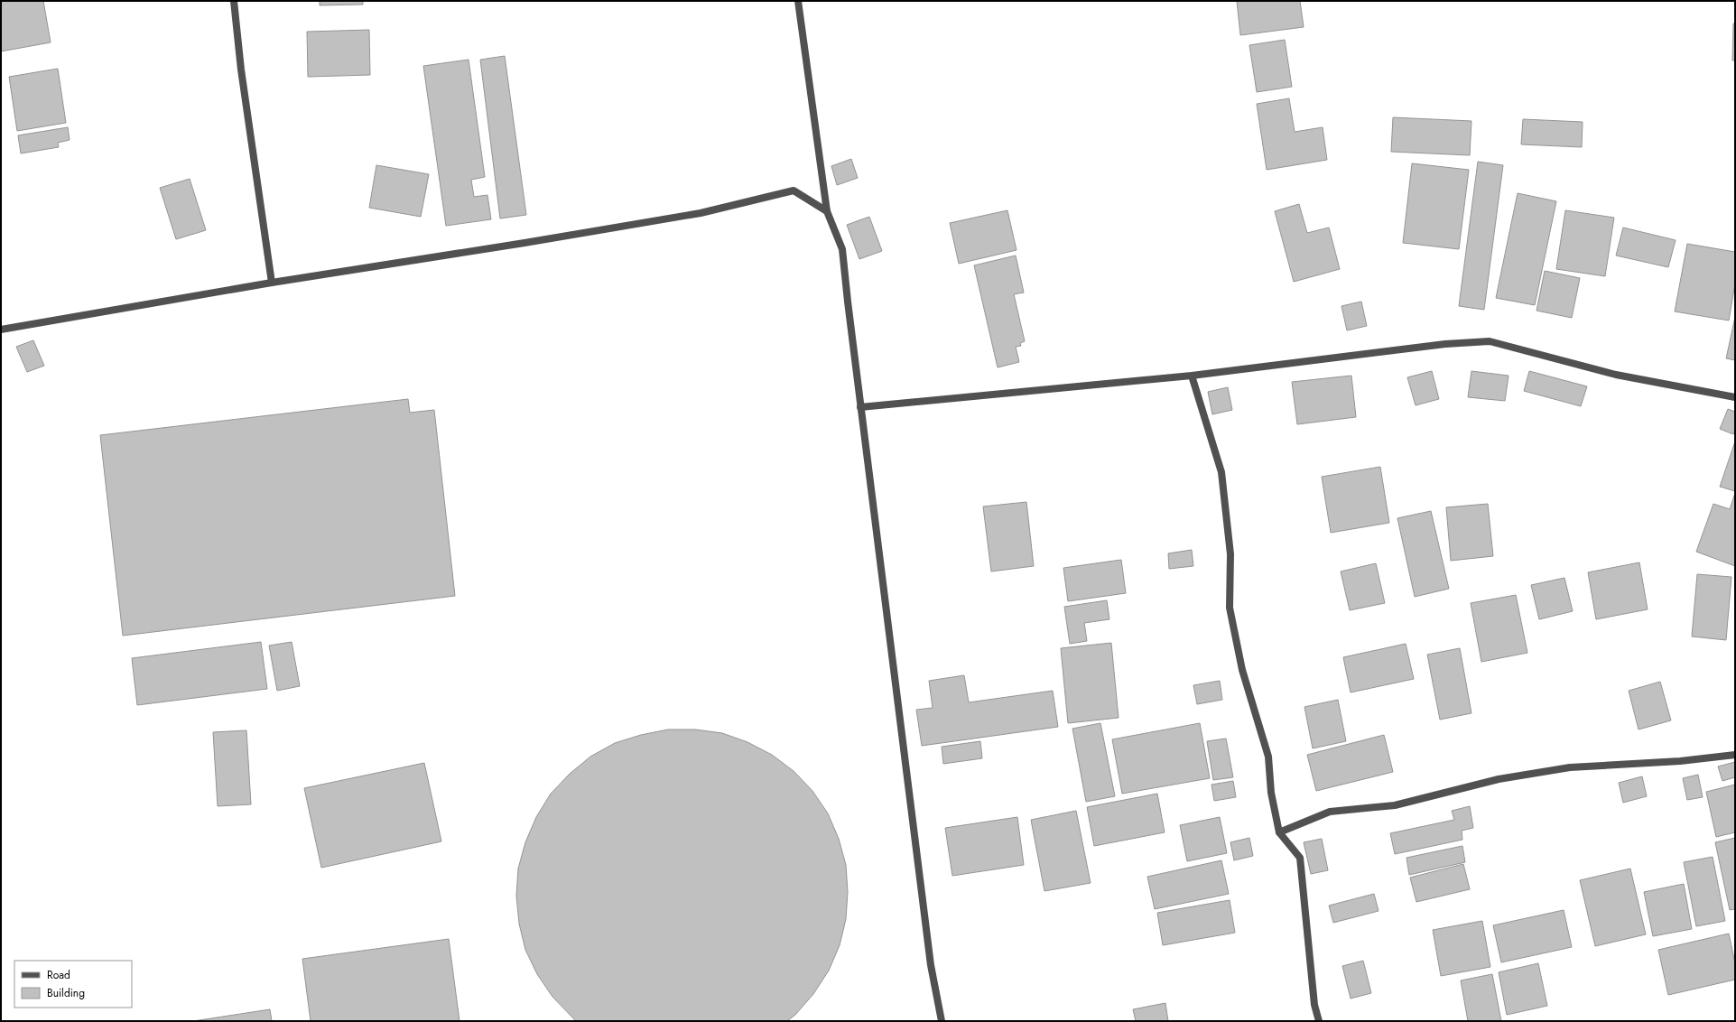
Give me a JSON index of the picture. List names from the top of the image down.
{
  "legend": ["Road", "Building"]
}
